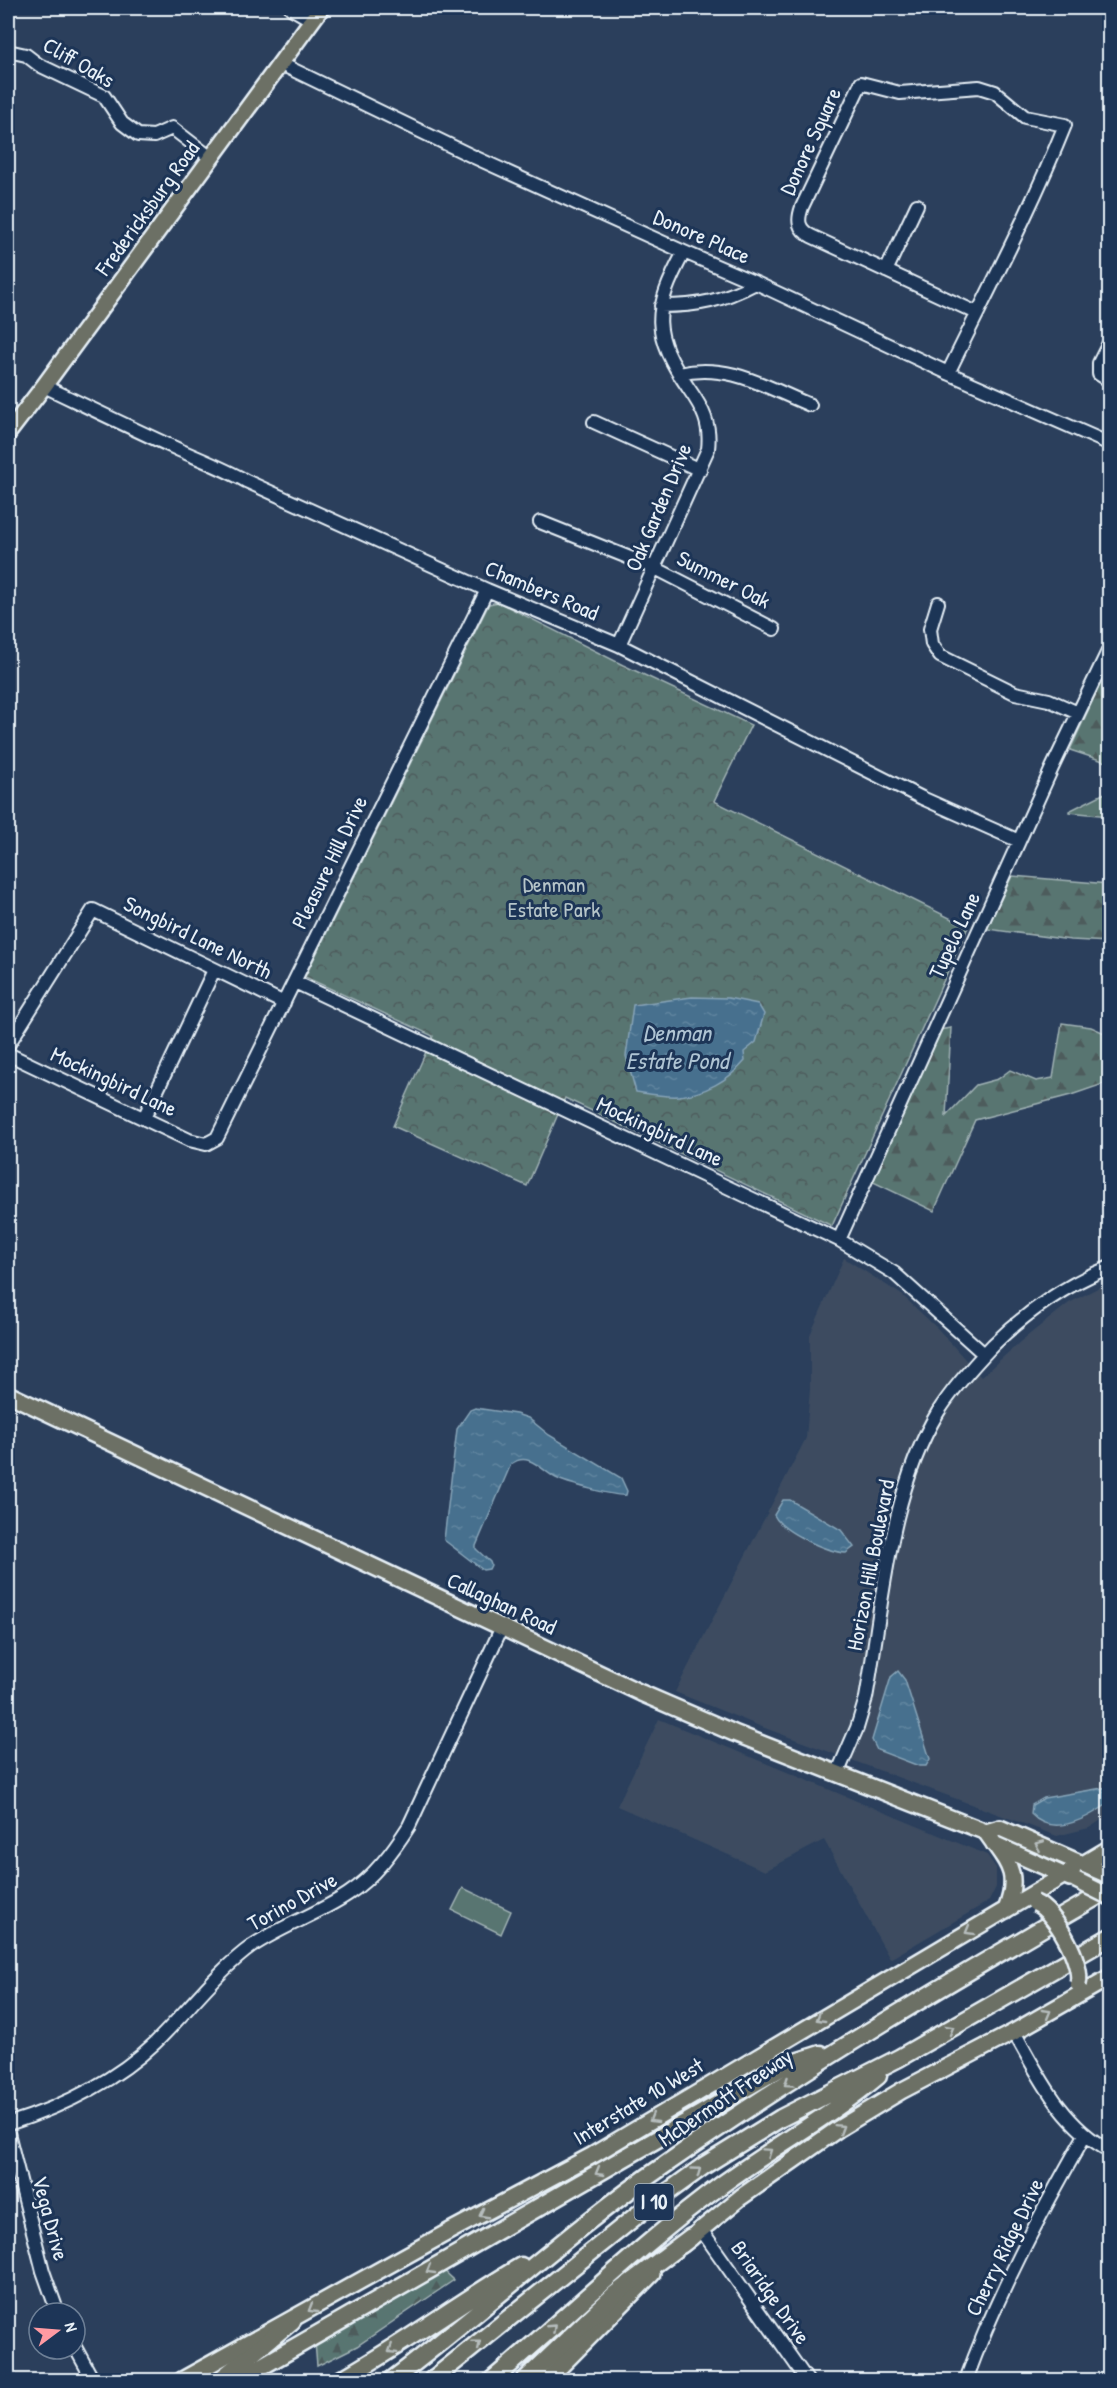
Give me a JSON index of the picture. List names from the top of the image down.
{
  "streets": {
    "highway": ["McDermott Freeway", "I 10"],
    "main road": ["Fredericksburg Road", "Callaghan Road", "Interstate 10 West"],
    "street": [
      "Cliff Oaks",
      "Donore Square",
      "Donore Place",
      "Oak Garden Drive",
      "Summer Oak",
      "Chambers Road",
      "Pleasure Hill Drive",
      "Tupelo Lane",
      "Songbird Lane North",
      "Mockingbird Lane",
      "Horizon Hill Boulevard",
      "Torino Drive",
      "Vega Drive",
      "Cherry Ridge Drive",
      "Briaridge Drive"
    ]
  },
  "crossings": [
    ["Cliff Oaks", "Fredericksburg Road"],
    ["Donore Square", "Donore Place"],
    ["Fredericksburg Road", "Donore Place"],
    ["Fredericksburg Road", "Chambers Road"],
    ["Donore Place", "Oak Garden Drive"],
    ["Oak Garden Drive", "Summer Oak"],
    ["Oak Garden Drive", "Chambers Road"],
    ["Chambers Road", "Pleasure Hill Drive"],
    ["Chambers Road", "Tupelo Lane"],
    ["Pleasure Hill Drive", "Songbird Lane North"],
    ["Pleasure Hill Drive", "Mockingbird Lane"],
    ["Tupelo Lane", "Mockingbird Lane"],
    ["Mockingbird Lane", "Horizon Hill Boulevard"],
    ["Horizon Hill Boulevard", "Callaghan Road"],
    ["Callaghan Road", "Torino Drive"],
    ["Callaghan Road", "Interstate 10 West"]
  ],
  "water": ["Denman Estate Pond"],
  "parks": ["Denman Estate Park"],
  "north": "right"
}
